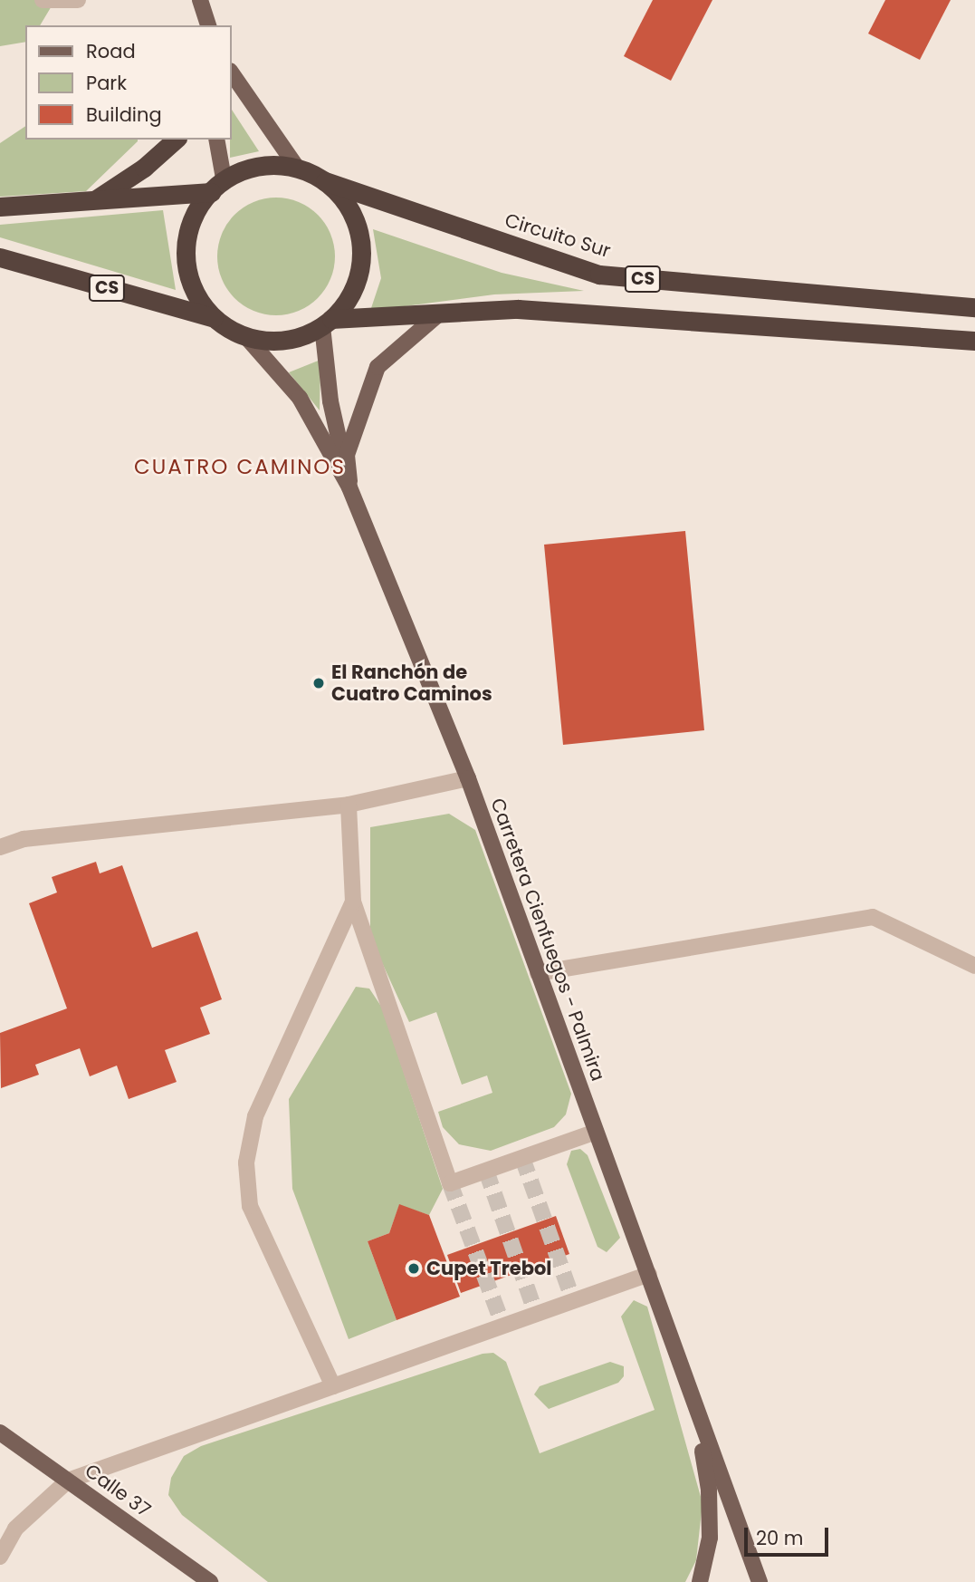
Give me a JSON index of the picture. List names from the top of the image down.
{
  "streets": {
    "highway": ["Circuito Sur", "CS"],
    "main road": ["Carretera Cienfuegos - Palmira", "Calle 37"]
  },
  "crossings": [
    ["Circuito Sur", "CS"],
    ["Circuito Sur", "Carretera Cienfuegos - Palmira"],
    ["CS", "Carretera Cienfuegos - Palmira"]
  ],
  "districts": ["CUATRO CAMINOS"],
  "places": ["El Ranchón de Cuatro Caminos", "Cupet Trebol"],
  "legend": ["Road", "Park", "Building"],
  "scale_bar": "20 m"
}
